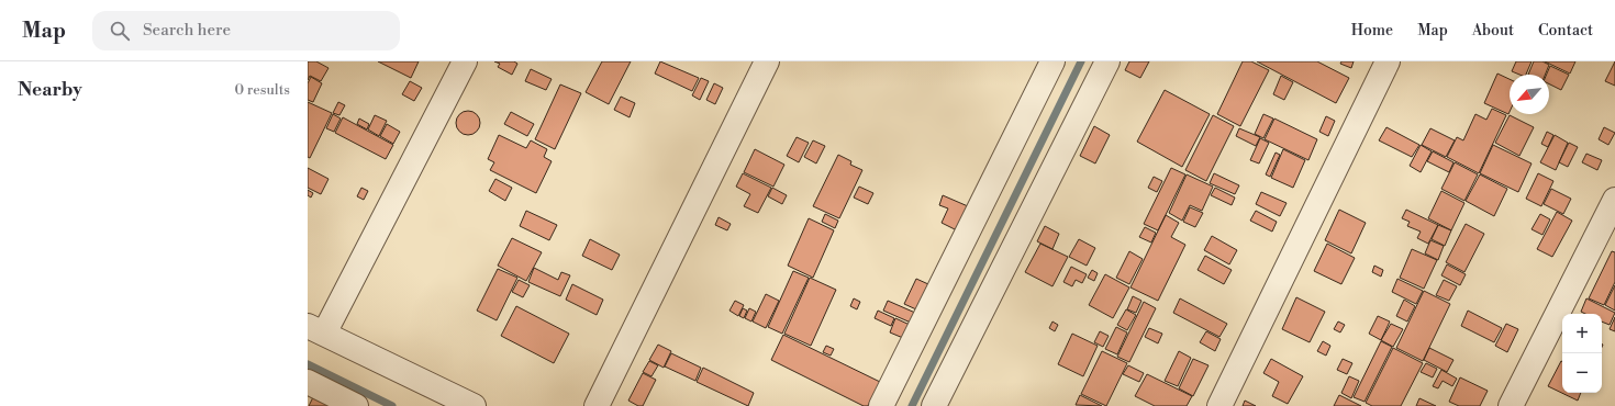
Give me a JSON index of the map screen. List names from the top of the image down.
{
  "north": "bottom left",
  "page": {
    "header": "Map",
    "search": "Search here",
    "nav": [
      "Home",
      "Map",
      "About",
      "Contact"
    ],
    "heading": ["Nearby", "0 results"],
    "map_buttons": ["+", "−"]
  }
}
